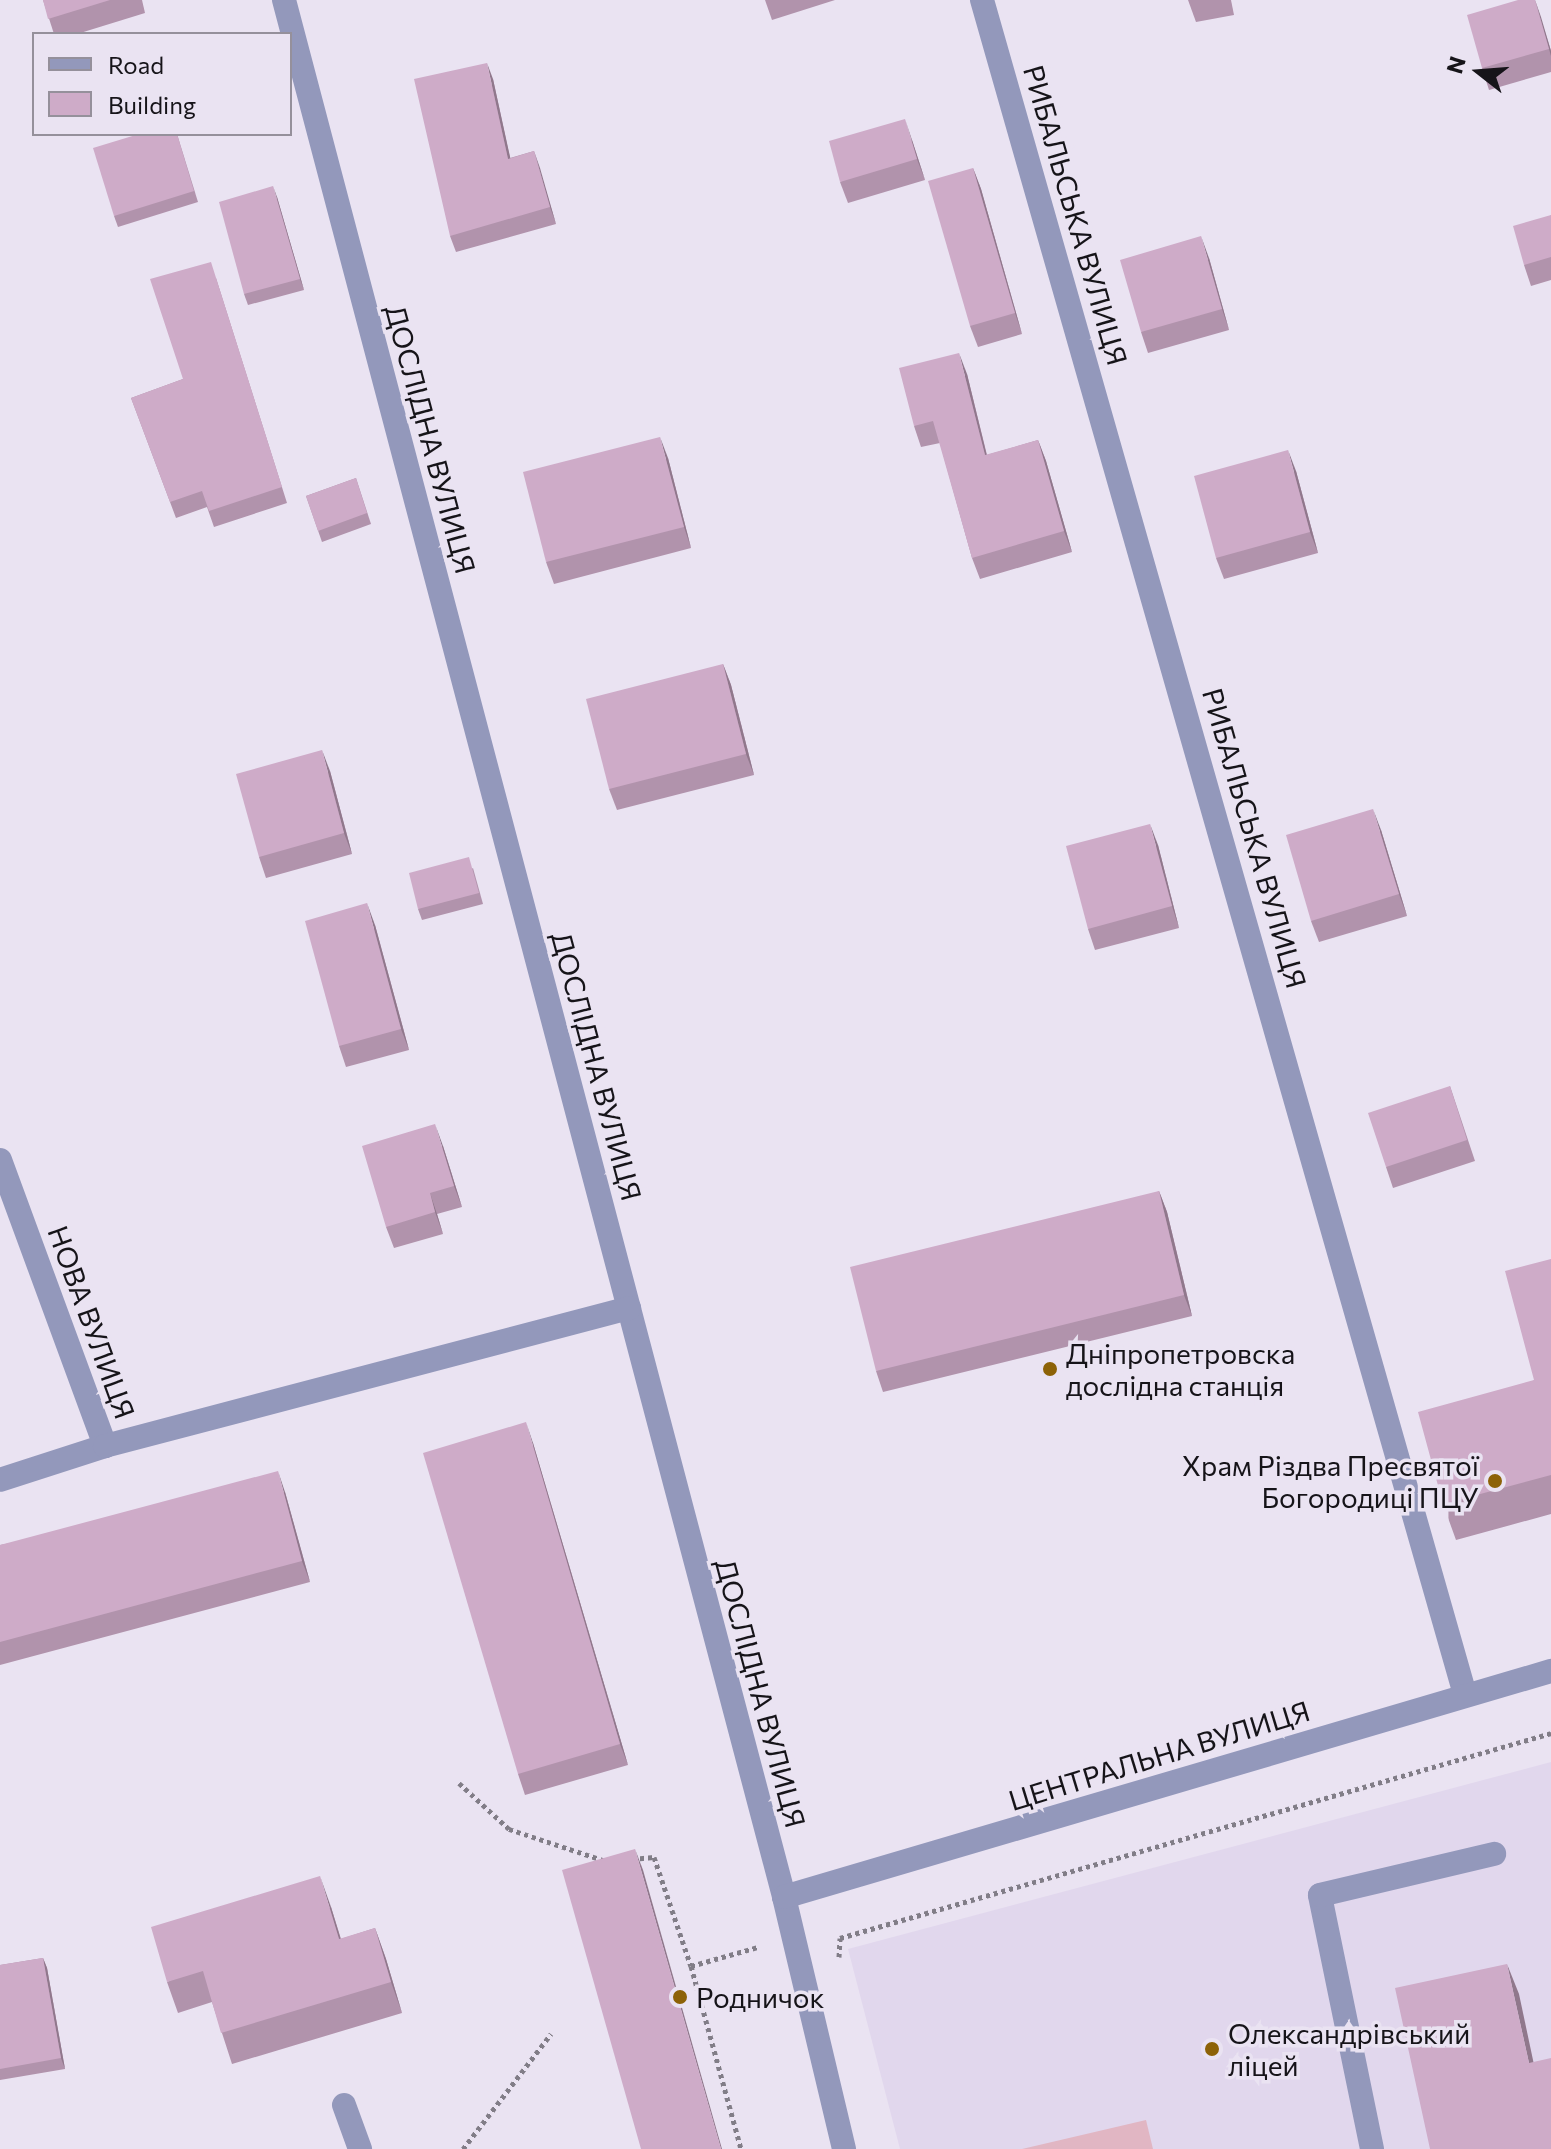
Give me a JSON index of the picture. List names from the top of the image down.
{
  "streets": {
    "street": [
      "РИБАЛЬСЬКА ВУЛИЦЯ",
      "ДОСЛІДНА ВУЛИЦЯ",
      "НОВА ВУЛИЦЯ",
      "ЦЕНТРАЛЬНА ВУЛИЦЯ"
    ]
  },
  "crossings": [
    ["РИБАЛЬСЬКА ВУЛИЦЯ", "ЦЕНТРАЛЬНА ВУЛИЦЯ"],
    ["ДОСЛІДНА ВУЛИЦЯ", "ЦЕНТРАЛЬНА ВУЛИЦЯ"]
  ],
  "places": [
    "Дніпропетровска дослідна станція",
    "Храм Різдва Пресвятої Богородиці ПЦУ",
    "Родничок",
    "Олександрівський ліцей"
  ],
  "legend": ["Road", "Building"],
  "north": "left"
}
